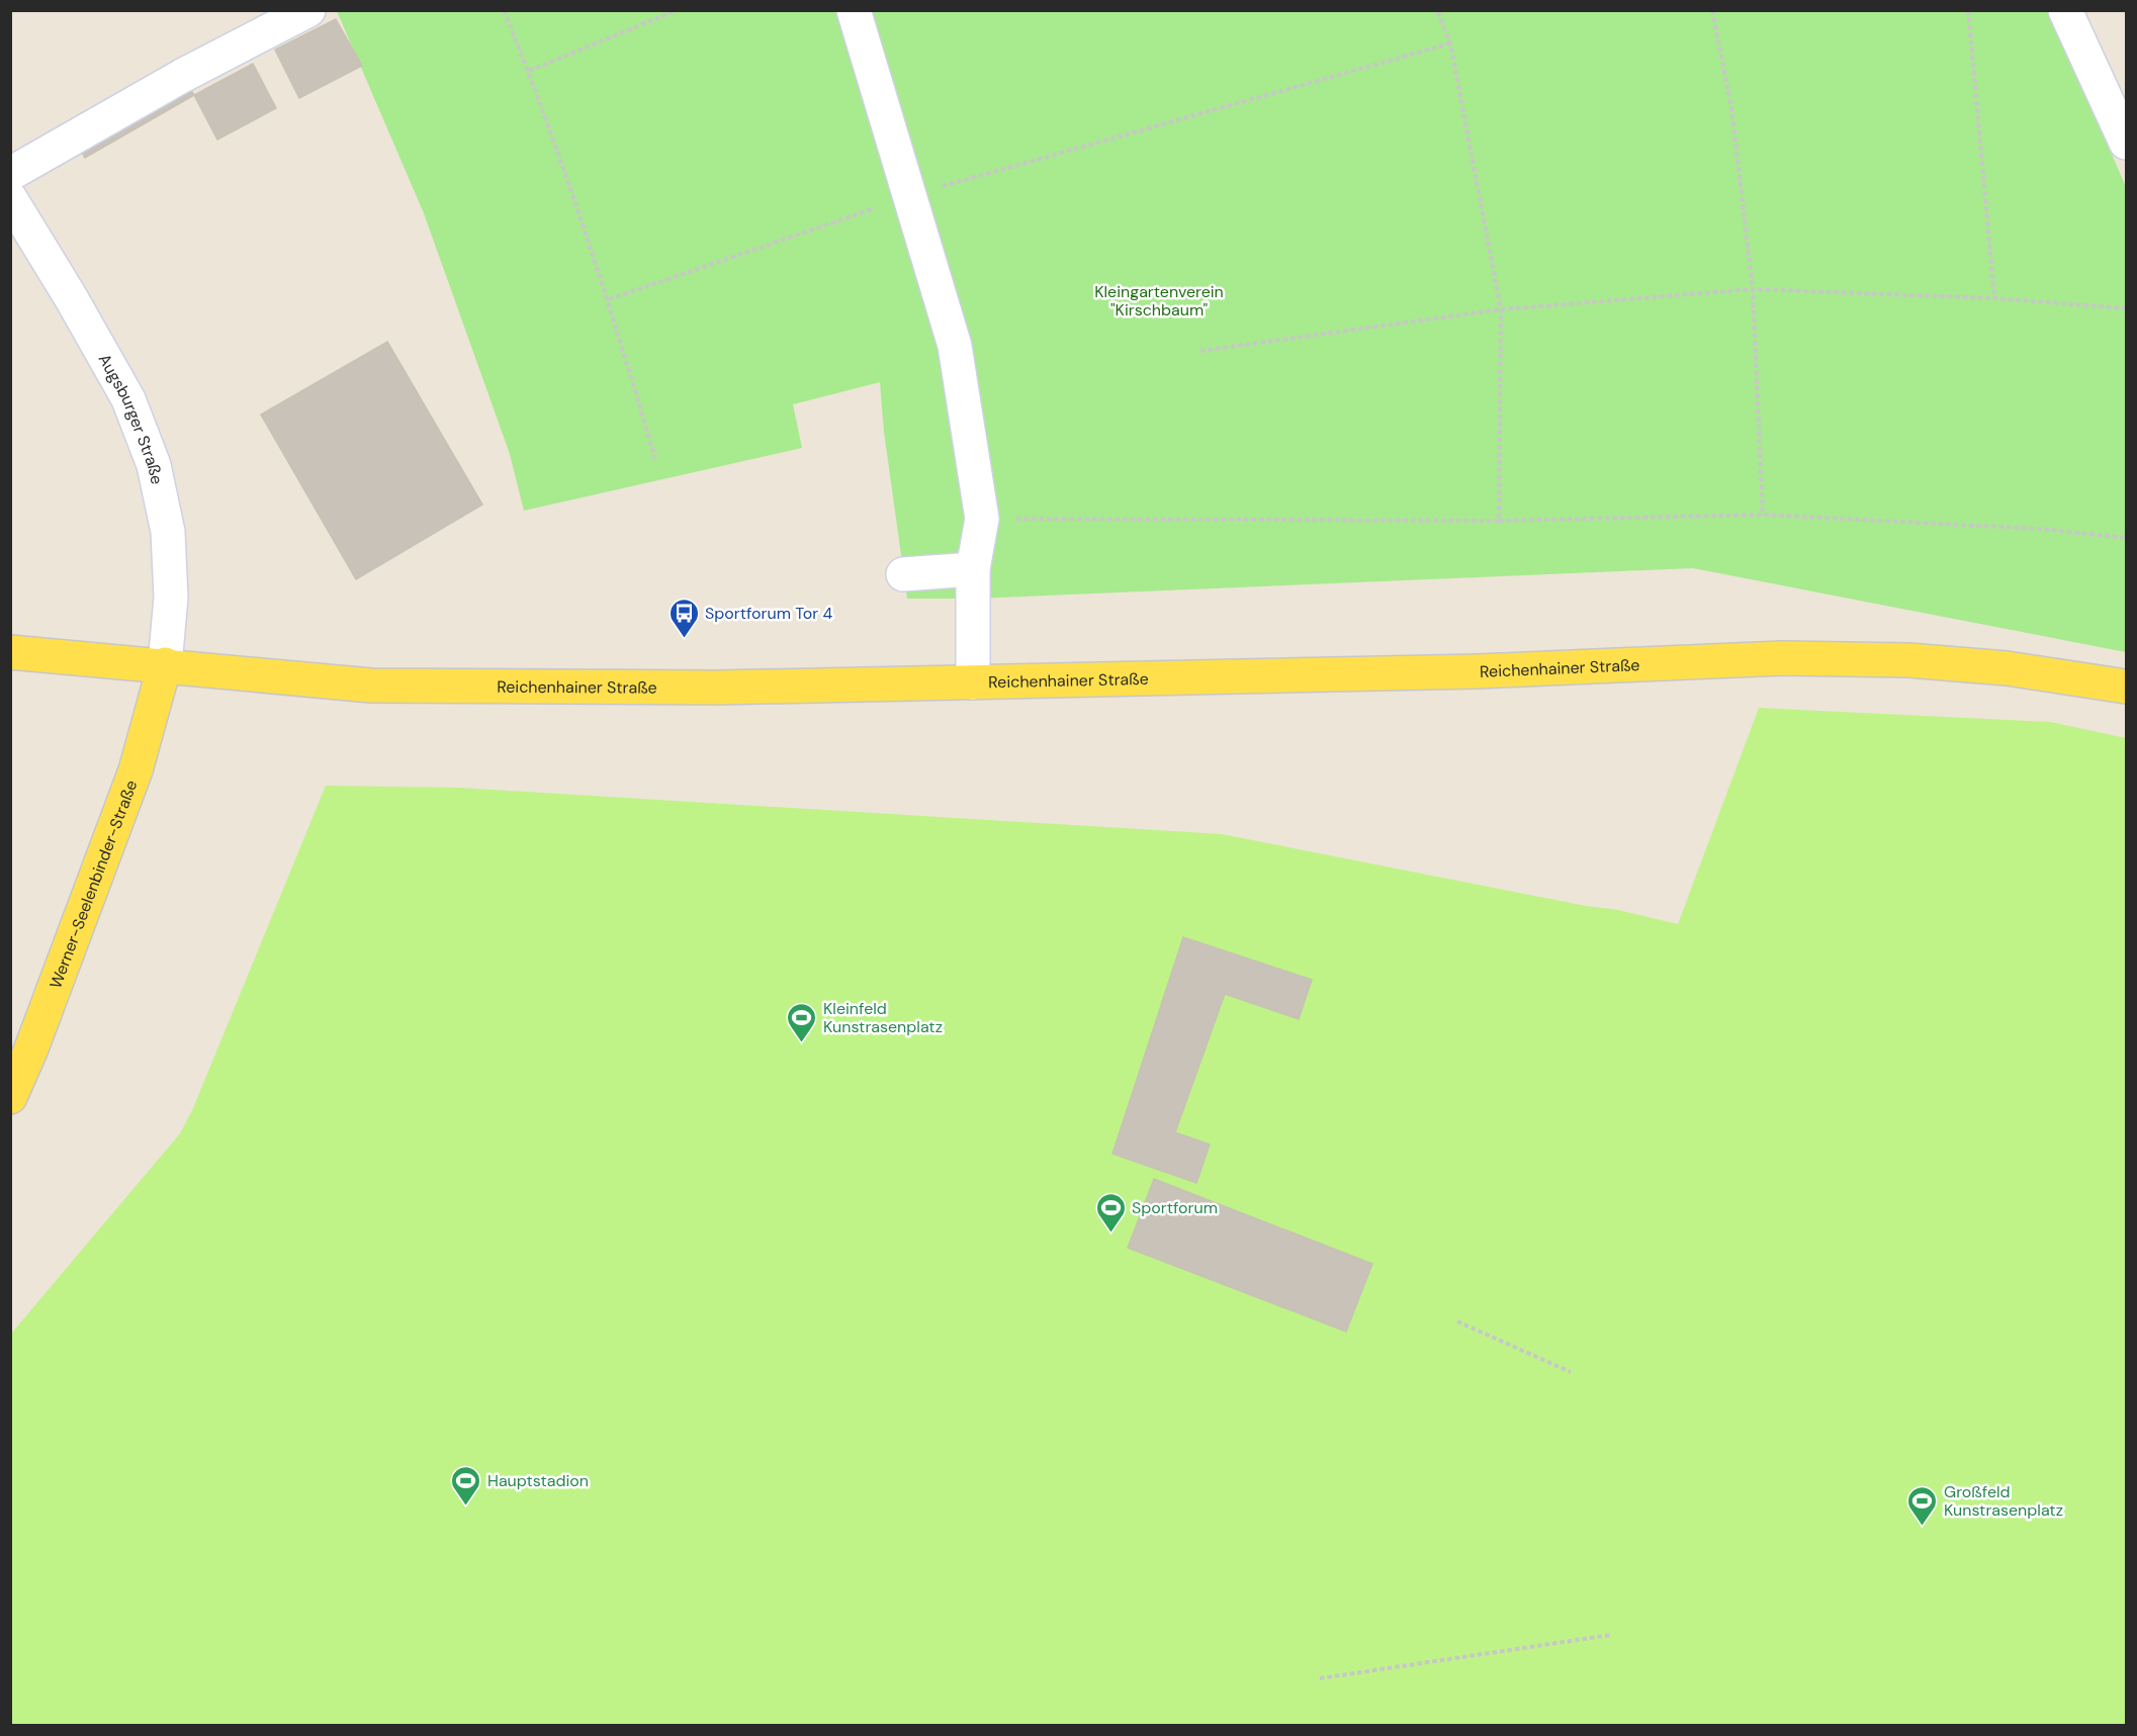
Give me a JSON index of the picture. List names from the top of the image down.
{
  "streets": {
    "main road": ["Reichenhainer Straße", "Werner-Seelenbinder-Straße"],
    "street": ["Augsburger Straße"]
  },
  "crossings": [
    ["Augsburger Straße", "Reichenhainer Straße"],
    ["Augsburger Straße", "Werner-Seelenbinder-Straße"],
    ["Reichenhainer Straße", "Werner-Seelenbinder-Straße"]
  ],
  "parks": ["Kleingartenverein \"Kirschbaum\""],
  "places": {
    "bus stop": ["Sportforum Tor 4"],
    "sports": [
      "Kleinfeld Kunstrasenplatz",
      "Sportforum",
      "Hauptstadion",
      "Großfeld Kunstrasenplatz"
    ]
  }
}
